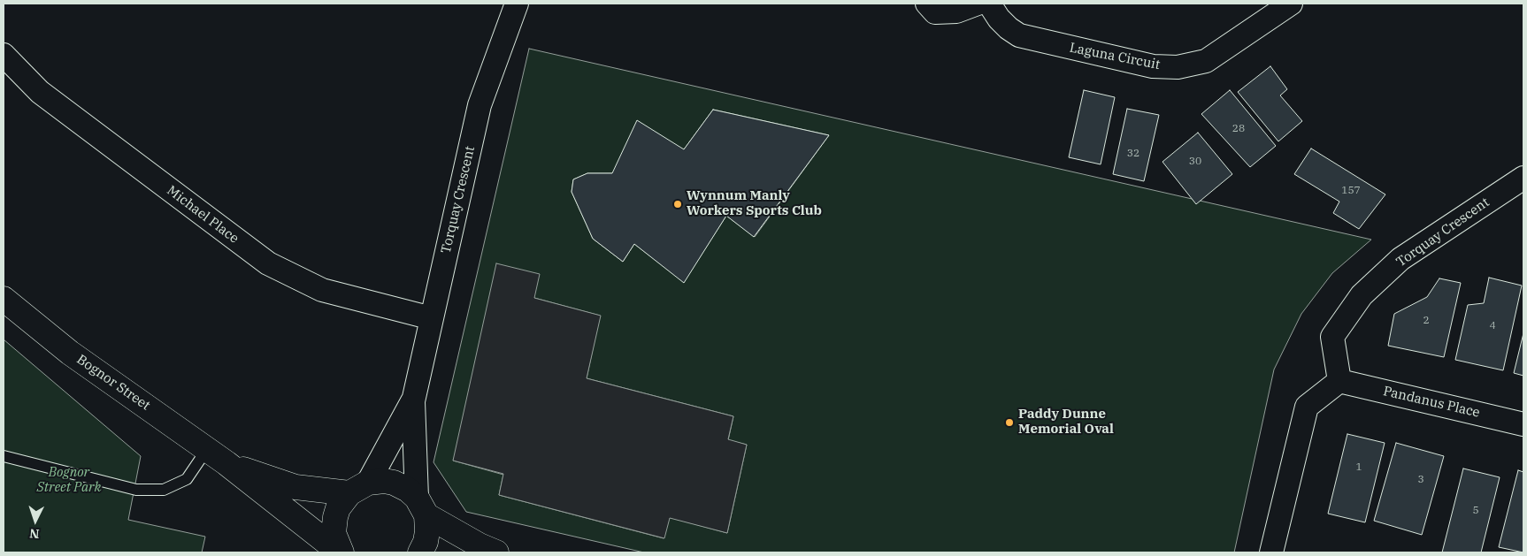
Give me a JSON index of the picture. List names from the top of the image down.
{
  "streets": {
    "street": [
      "Laguna Circuit",
      "Torquay Crescent",
      "Michael Place",
      "Bognor Street",
      "Pandanus Place"
    ]
  },
  "crossings": [
    ["Torquay Crescent", "Michael Place"],
    ["Torquay Crescent", "Bognor Street"],
    ["Torquay Crescent", "Pandanus Place"]
  ],
  "parks": ["Bognor Street Park"],
  "places": ["Wynnum Manly Workers Sports Club", "Paddy Dunne Memorial Oval"],
  "house_numbers": [
    "28",
    "32",
    "30",
    "157",
    "2",
    "4",
    "1",
    "3",
    "5"
  ],
  "north": "bottom"
}
